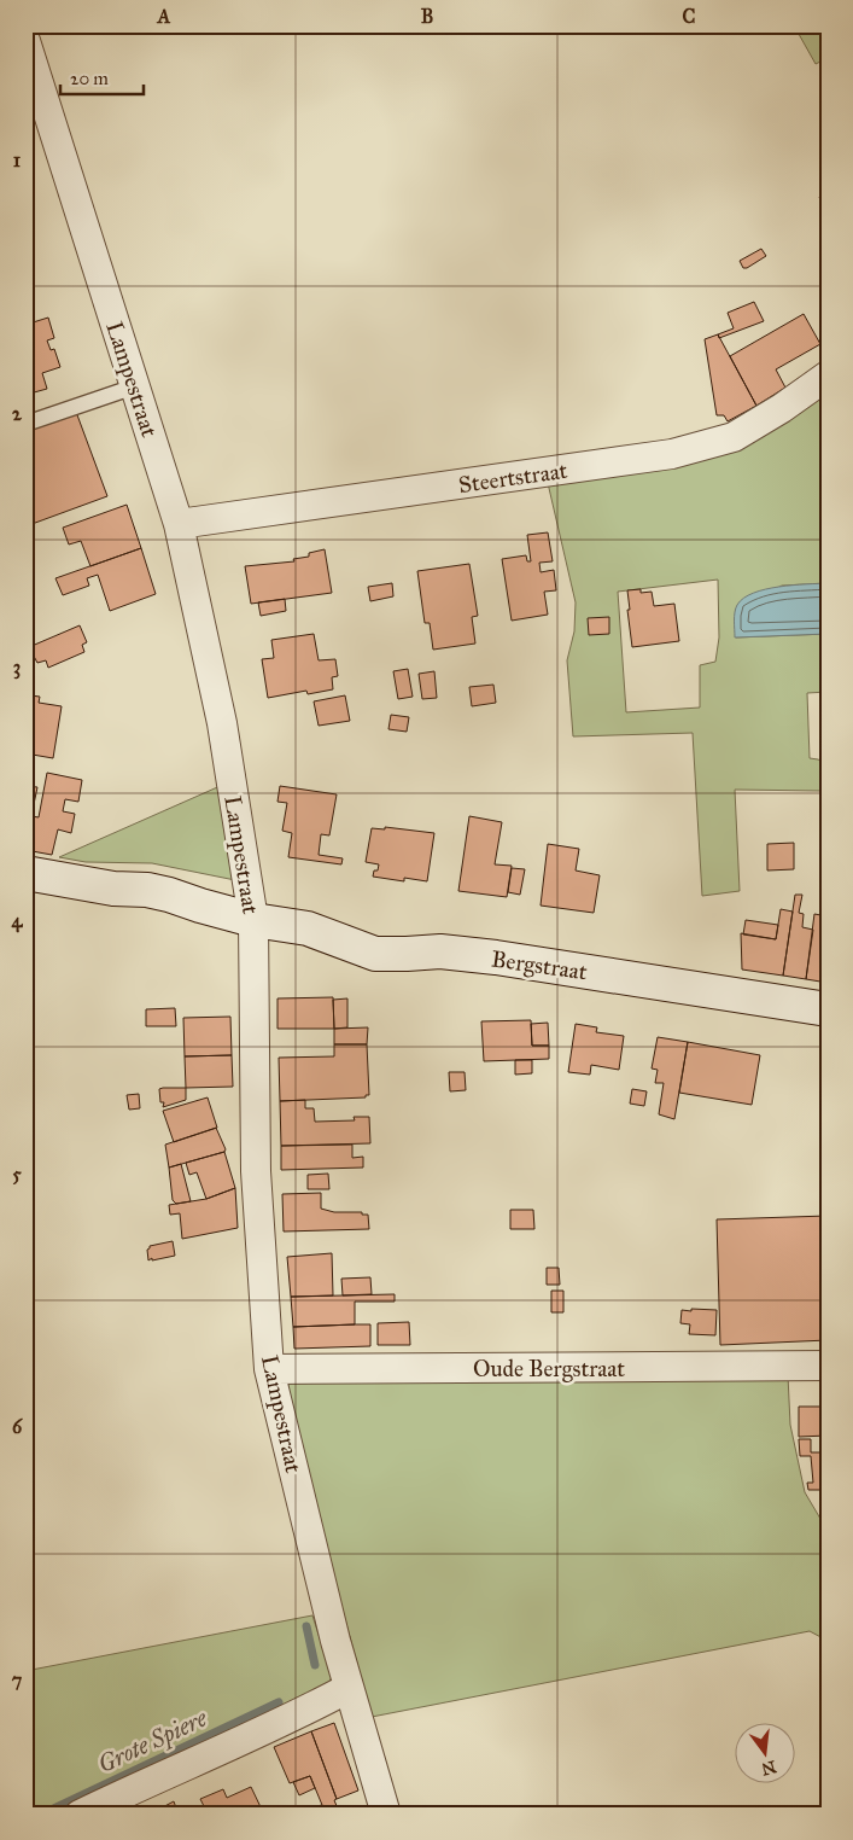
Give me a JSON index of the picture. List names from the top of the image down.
{
  "streets": {
    "street": [
      "Lampestraat",
      "Steertstraat",
      "Bergstraat",
      "Oude Bergstraat"
    ]
  },
  "crossings": [
    ["Lampestraat", "Steertstraat"],
    ["Lampestraat", "Bergstraat"],
    ["Lampestraat", "Oude Bergstraat"]
  ],
  "water": ["Grote Spiere"],
  "scale_bar": "20 m",
  "north": "bottom",
  "grid": {
    "columns": ["A", "B", "C"],
    "rows": [
      "1",
      "2",
      "3",
      "4",
      "5",
      "6",
      "7"
    ]
  }
}
